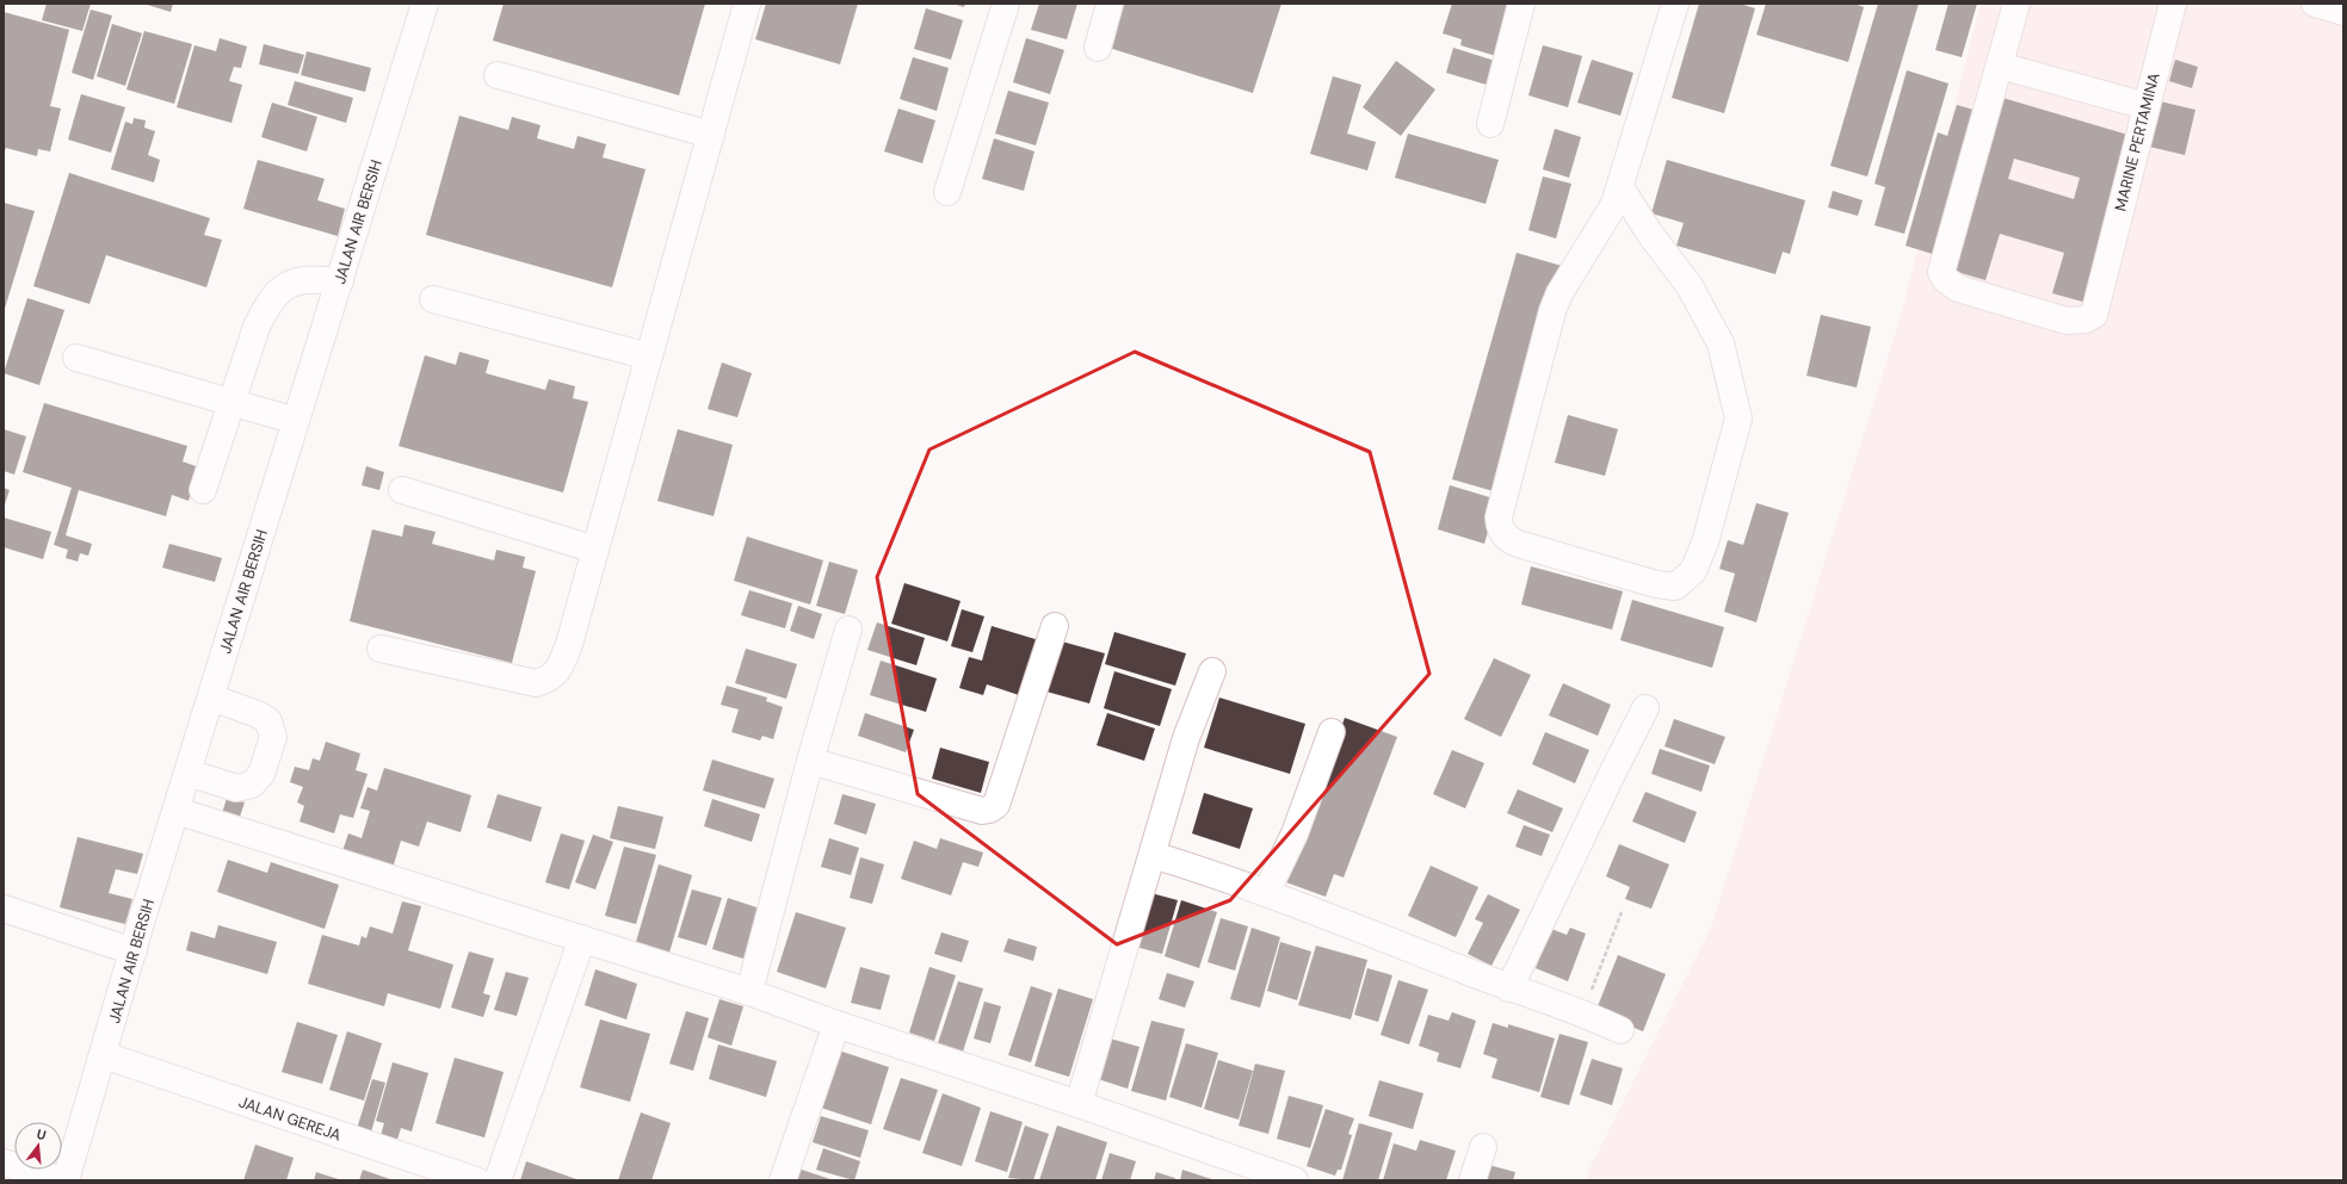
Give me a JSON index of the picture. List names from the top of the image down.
{
  "streets": {
    "street": ["MARINE PERTAMINA", "JALAN AIR BERSIH", "JALAN GEREJA"]
  },
  "crossings": [
    ["JALAN AIR BERSIH", "JALAN GEREJA"]
  ],
  "north": "top"
}
